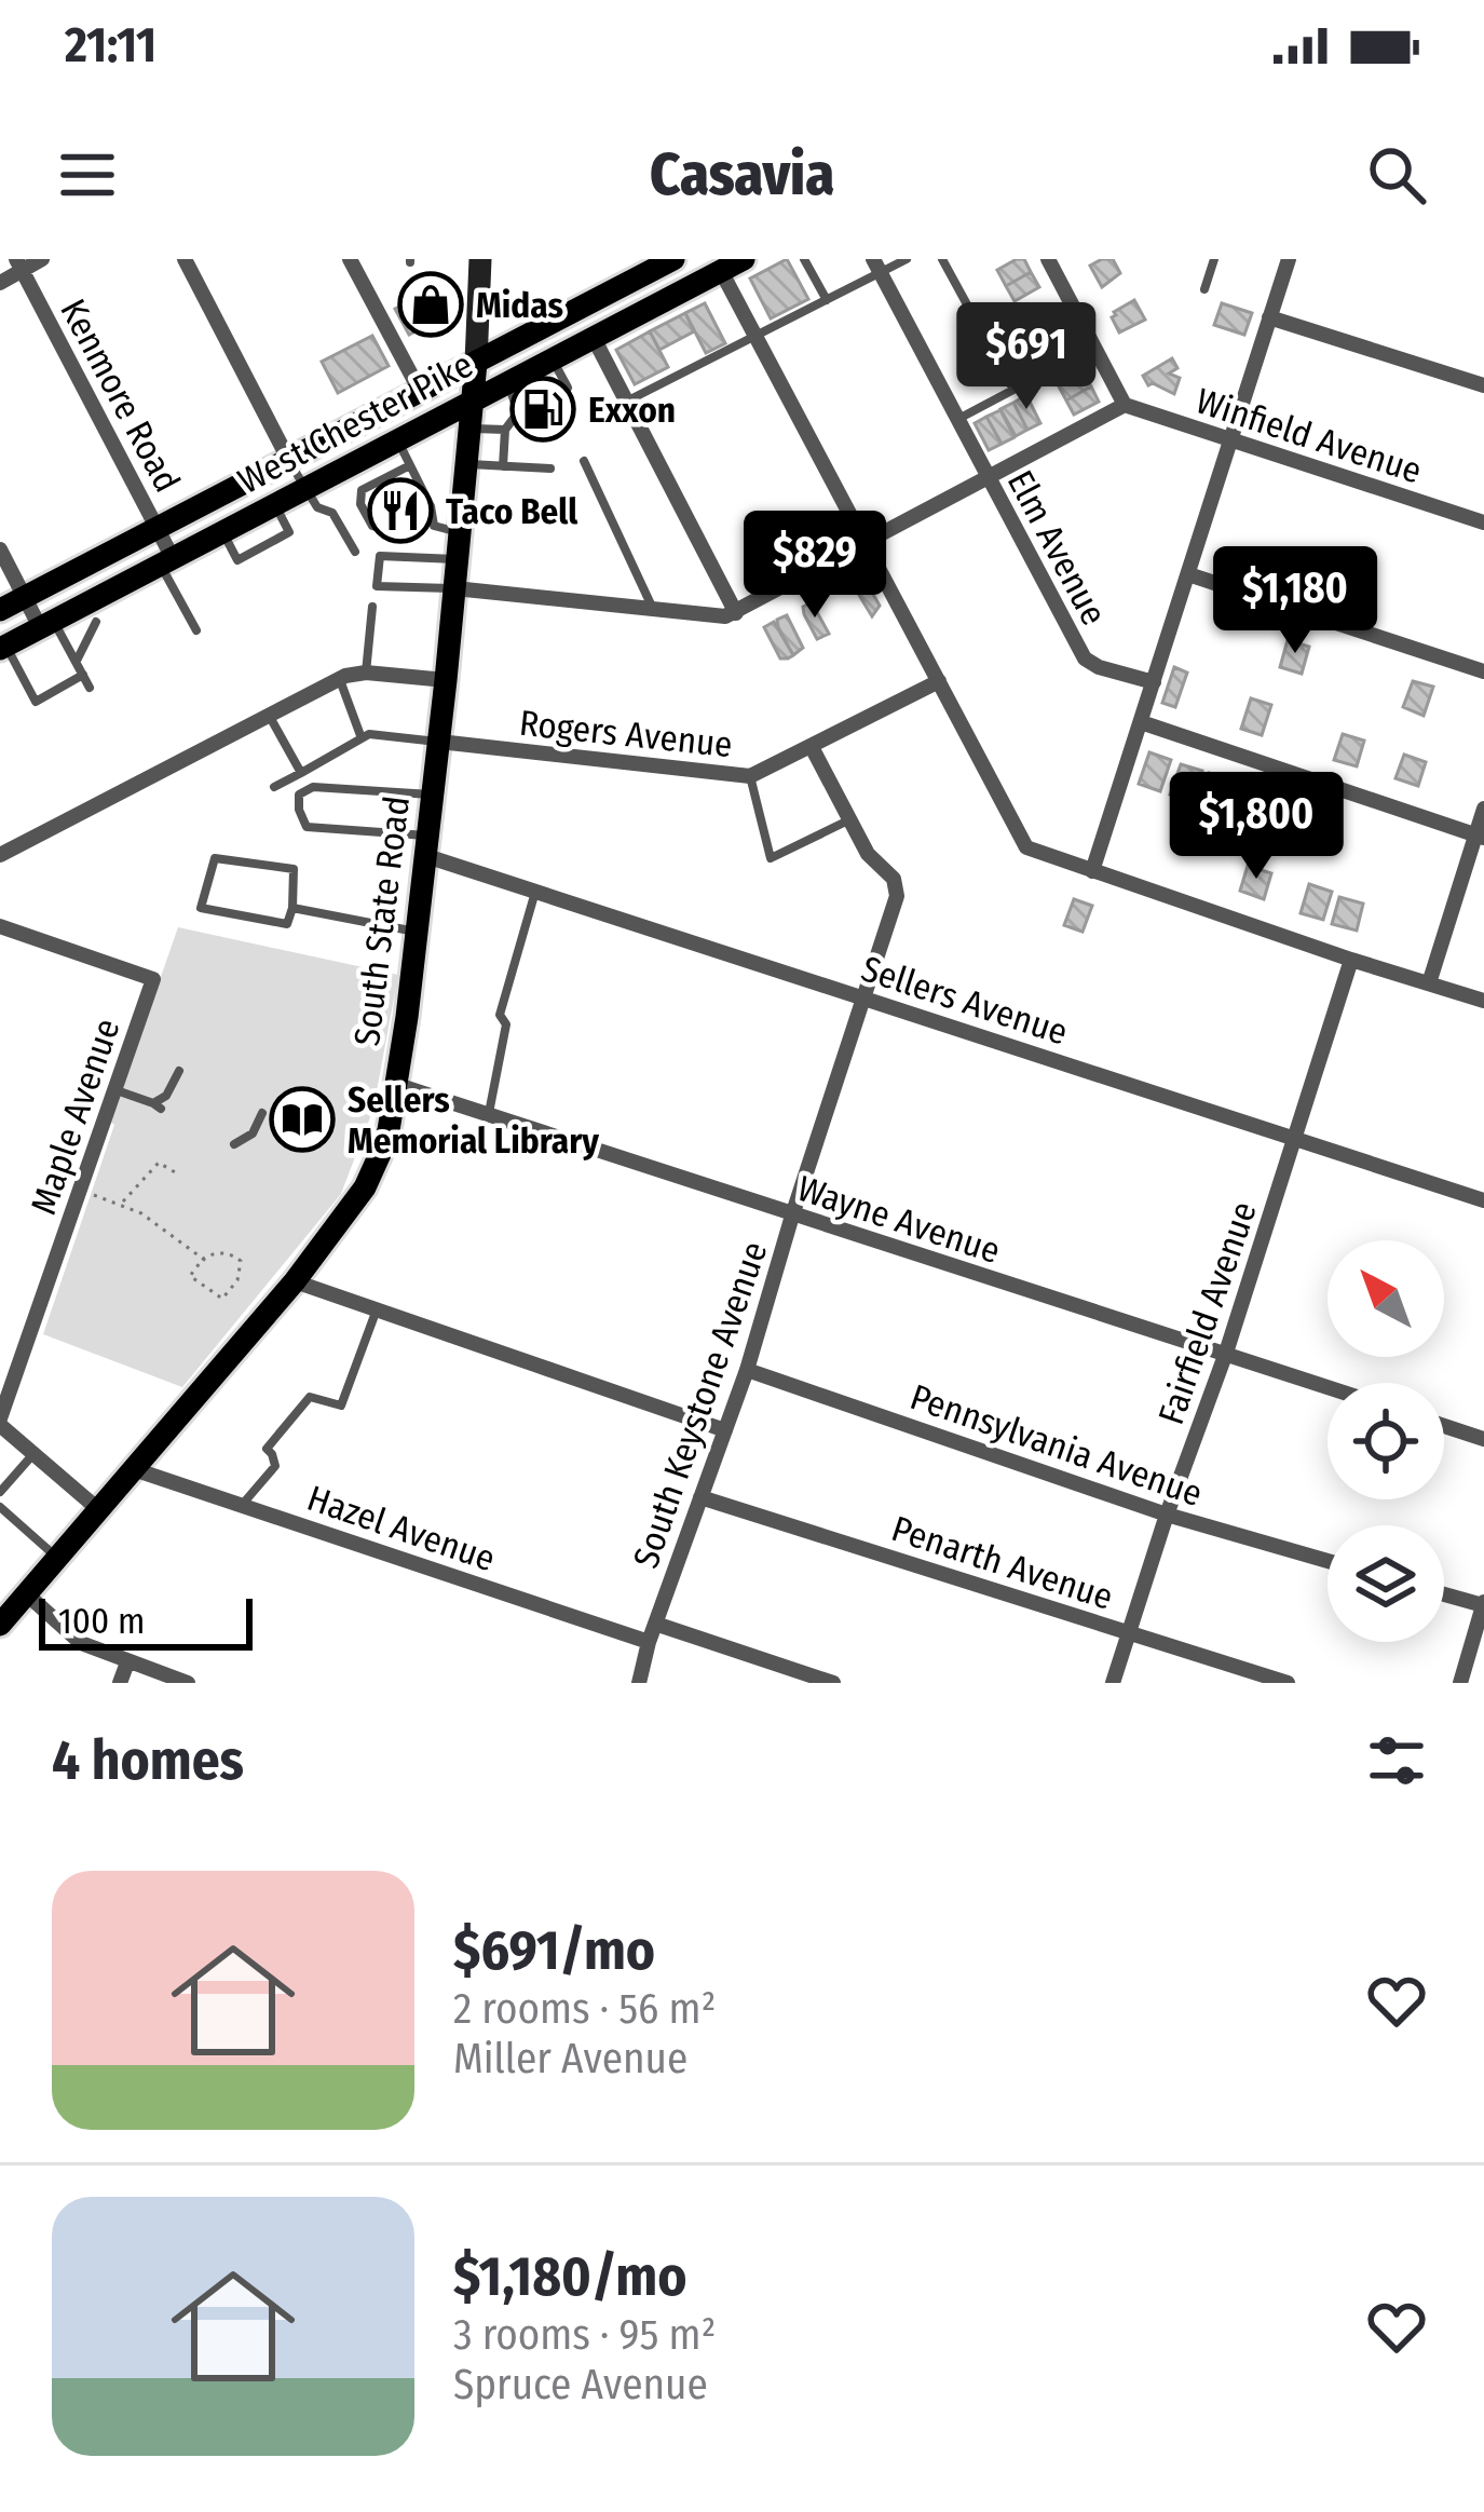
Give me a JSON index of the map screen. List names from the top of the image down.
{
  "streets": {
    "main road": ["West Chester Pike", "South State Road"],
    "street": [
      "Kenmore Road",
      "Winfield Avenue",
      "Elm Avenue",
      "Rogers Avenue",
      "Sellers Avenue",
      "Maple Avenue",
      "Wayne Avenue",
      "Fairfield Avenue",
      "South Keystone Avenue",
      "Pennsylvania Avenue",
      "Hazel Avenue",
      "Penarth Avenue"
    ]
  },
  "crossings": [
    ["Kenmore Road", "West Chester Pike"],
    ["West Chester Pike", "South State Road"],
    ["Rogers Avenue", "South State Road"],
    ["South State Road", "Sellers Avenue"],
    ["South State Road", "Wayne Avenue"],
    ["South State Road", "Hazel Avenue"],
    ["Sellers Avenue", "Fairfield Avenue"],
    ["Sellers Avenue", "South Keystone Avenue"],
    ["Wayne Avenue", "Fairfield Avenue"],
    ["Wayne Avenue", "South Keystone Avenue"],
    ["Fairfield Avenue", "Pennsylvania Avenue"],
    ["Fairfield Avenue", "Penarth Avenue"],
    ["South Keystone Avenue", "Pennsylvania Avenue"],
    ["South Keystone Avenue", "Hazel Avenue"],
    ["South Keystone Avenue", "Penarth Avenue"]
  ],
  "places": {
    "shop": ["Midas"],
    "fuel station": ["Exxon"],
    "restaurant": ["Taco Bell"],
    "library": ["Sellers Memorial Library"]
  },
  "scale_bar": "100 m",
  "north": "top left",
  "page": {
    "status": "21:11",
    "header": "Casavia",
    "price": [
      "$691",
      "$829",
      "$1,180",
      "$1,800"
    ],
    "scale": "100 m",
    "heading": "4 homes",
    "list": [
      {
        "name": "$691/mo",
        "note": "2 rooms · 56 m² · Miller Avenue"
      },
      {
        "name": "$1,180/mo",
        "note": "3 rooms · 95 m² · Spruce Avenue"
      }
    ]
  }
}
